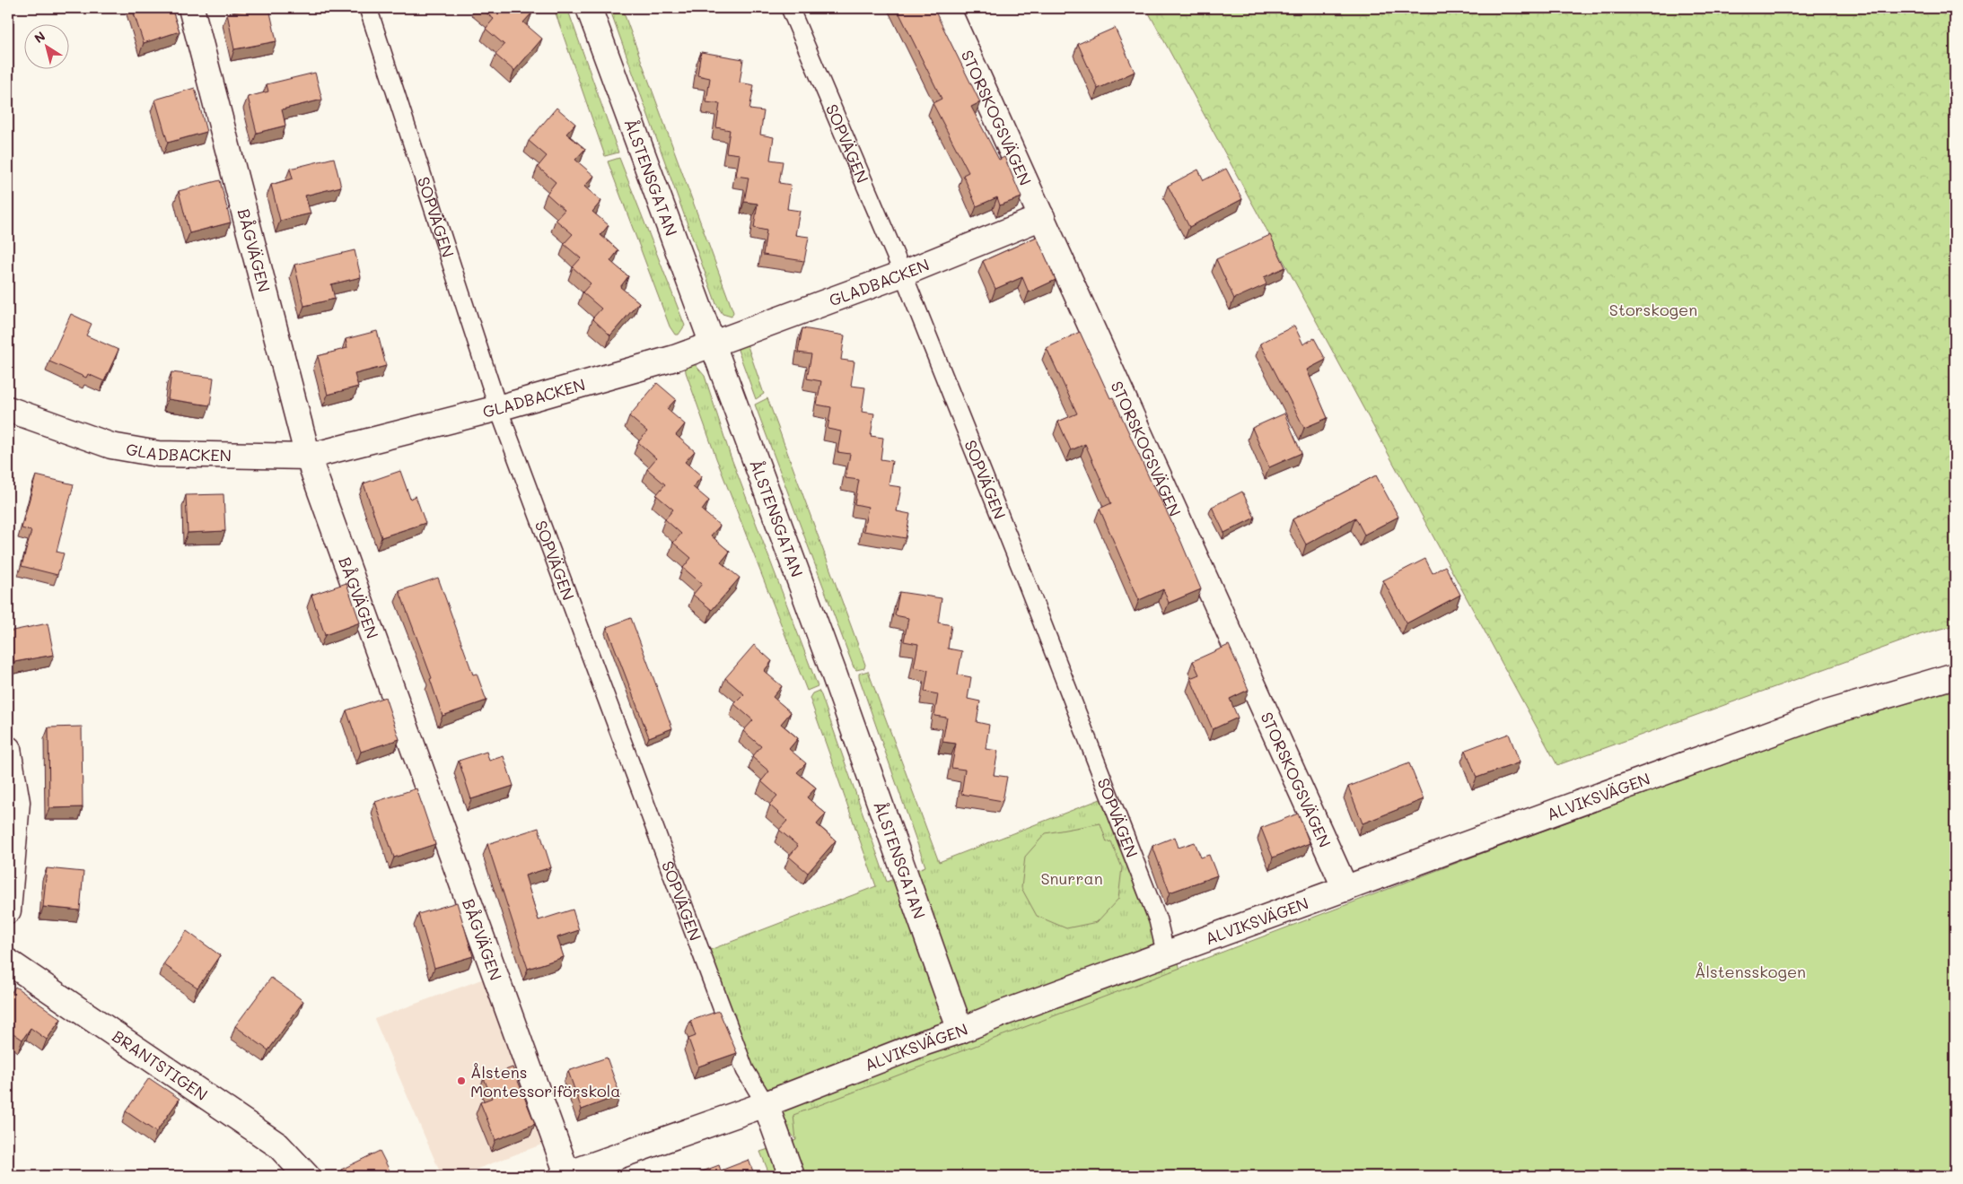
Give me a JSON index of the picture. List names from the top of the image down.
{
  "streets": {
    "street": [
      "STORSKOGSVÄGEN",
      "ÅLSTENSGATAN",
      "BÅGVÄGEN",
      "GLADBACKEN",
      "ALVIKSVÄGEN",
      "BRANTSTIGEN"
    ],
    "lane": ["SOPVÄGEN"]
  },
  "crossings": [
    ["STORSKOGSVÄGEN", "GLADBACKEN"],
    ["STORSKOGSVÄGEN", "ALVIKSVÄGEN"],
    ["SOPVÄGEN", "GLADBACKEN"],
    ["SOPVÄGEN", "ALVIKSVÄGEN"],
    ["ÅLSTENSGATAN", "GLADBACKEN"],
    ["ÅLSTENSGATAN", "ALVIKSVÄGEN"],
    ["BÅGVÄGEN", "GLADBACKEN"],
    ["BÅGVÄGEN", "ALVIKSVÄGEN"]
  ],
  "parks": ["Storskogen", "Snurran", "Ålstensskogen"],
  "places": ["Ålstens Montessoriförskola"],
  "north": "top left"
}
